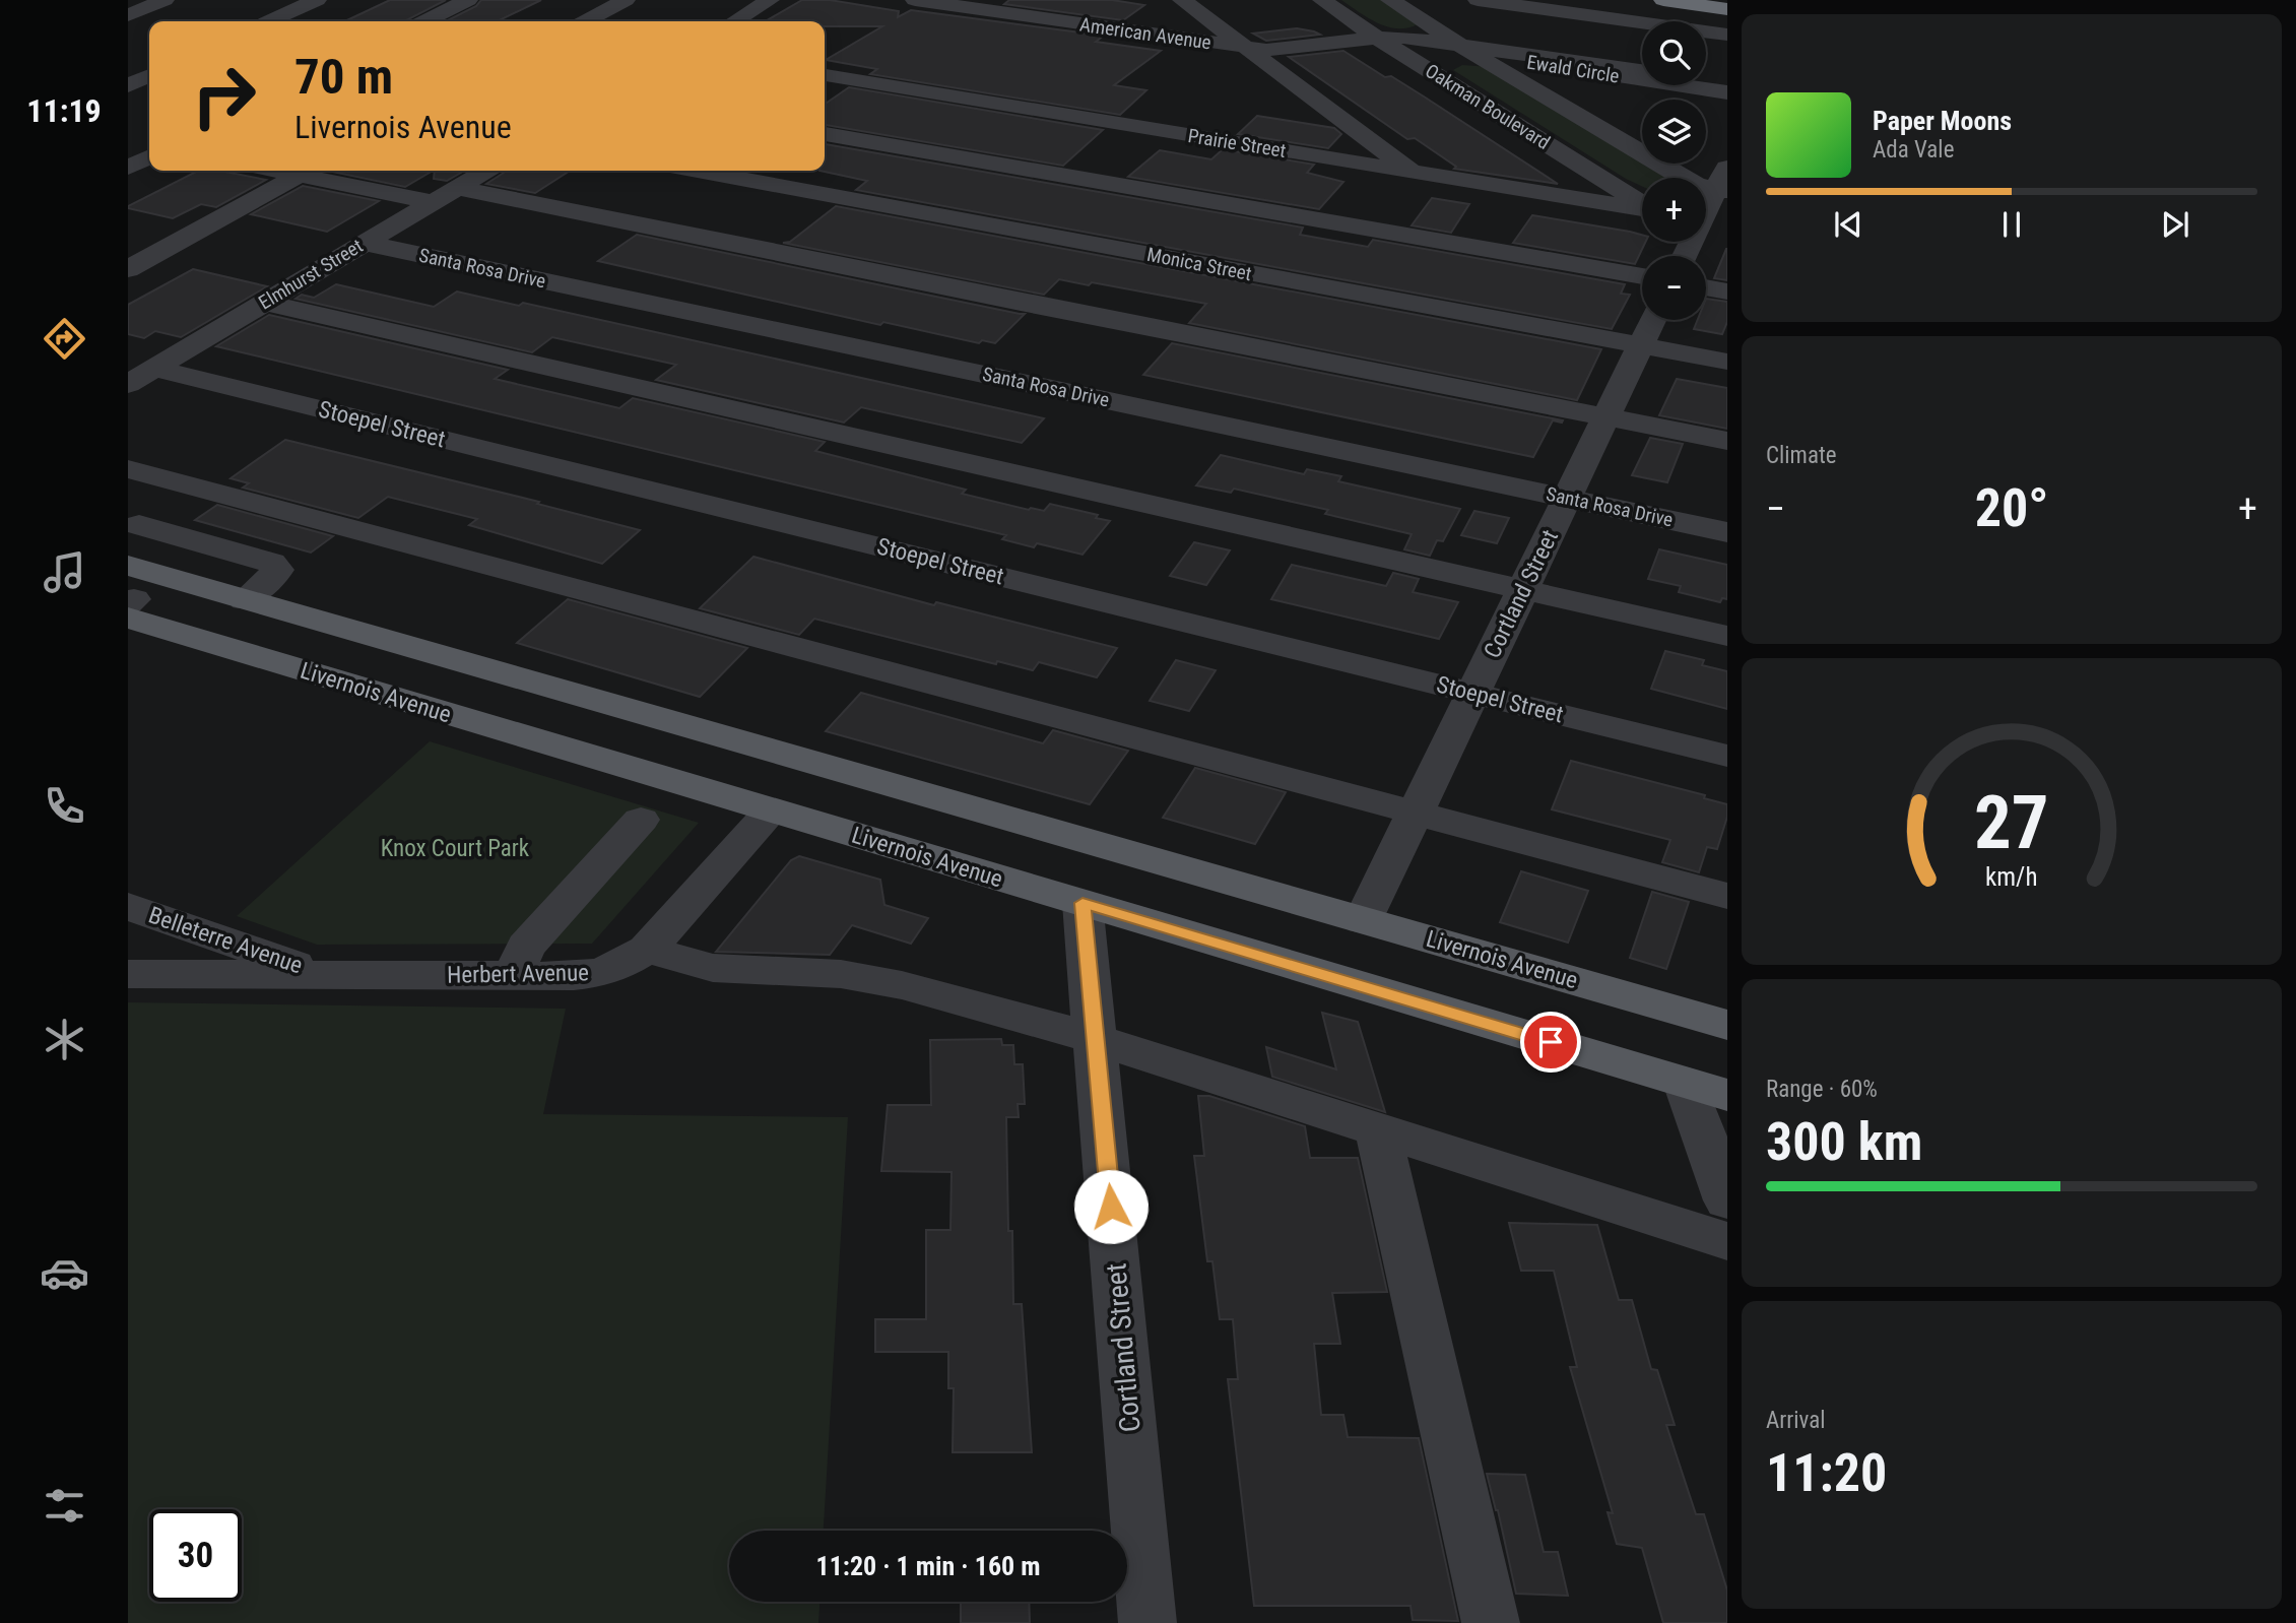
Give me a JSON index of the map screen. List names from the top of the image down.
{
  "streets": {
    "main road": ["Livernois Avenue"],
    "street": [
      "American Avenue",
      "Ewald Circle",
      "Oakman Boulevard",
      "Prairie Street",
      "Monica Street",
      "Santa Rosa Drive",
      "Elmhurst Street",
      "Stoepel Street",
      "Cortland Street",
      "Belleterre Avenue",
      "Herbert Avenue"
    ]
  },
  "crossings": [
    ["American Avenue", "Ewald Circle"],
    ["American Avenue", "Oakman Boulevard"],
    ["Ewald Circle", "Oakman Boulevard"],
    ["Monica Street", "Cortland Street"],
    ["Santa Rosa Drive", "Elmhurst Street"],
    ["Santa Rosa Drive", "Cortland Street"],
    ["Elmhurst Street", "Stoepel Street"],
    ["Stoepel Street", "Cortland Street"],
    ["Cortland Street", "Livernois Avenue"],
    ["Livernois Avenue", "Herbert Avenue"],
    ["Belleterre Avenue", "Herbert Avenue"]
  ],
  "parks": ["Knox Court Park"],
  "page": {
    "tabs": "11:19",
    "map_buttons": ["+", "−"],
    "turn": ["70 m", "Livernois Avenue"],
    "song": ["Paper Moons", "Ada Vale"],
    "tile": [
      "Climate",
      ["Range · 60%", "300 km"],
      ["Arrival", "11:20"]
    ],
    "heat": ["−", "20°", "+"],
    "limit": "30",
    "trip": "11:20 · 1 min · 160 m",
    "gauge": ["27", "km/h"]
  }
}
